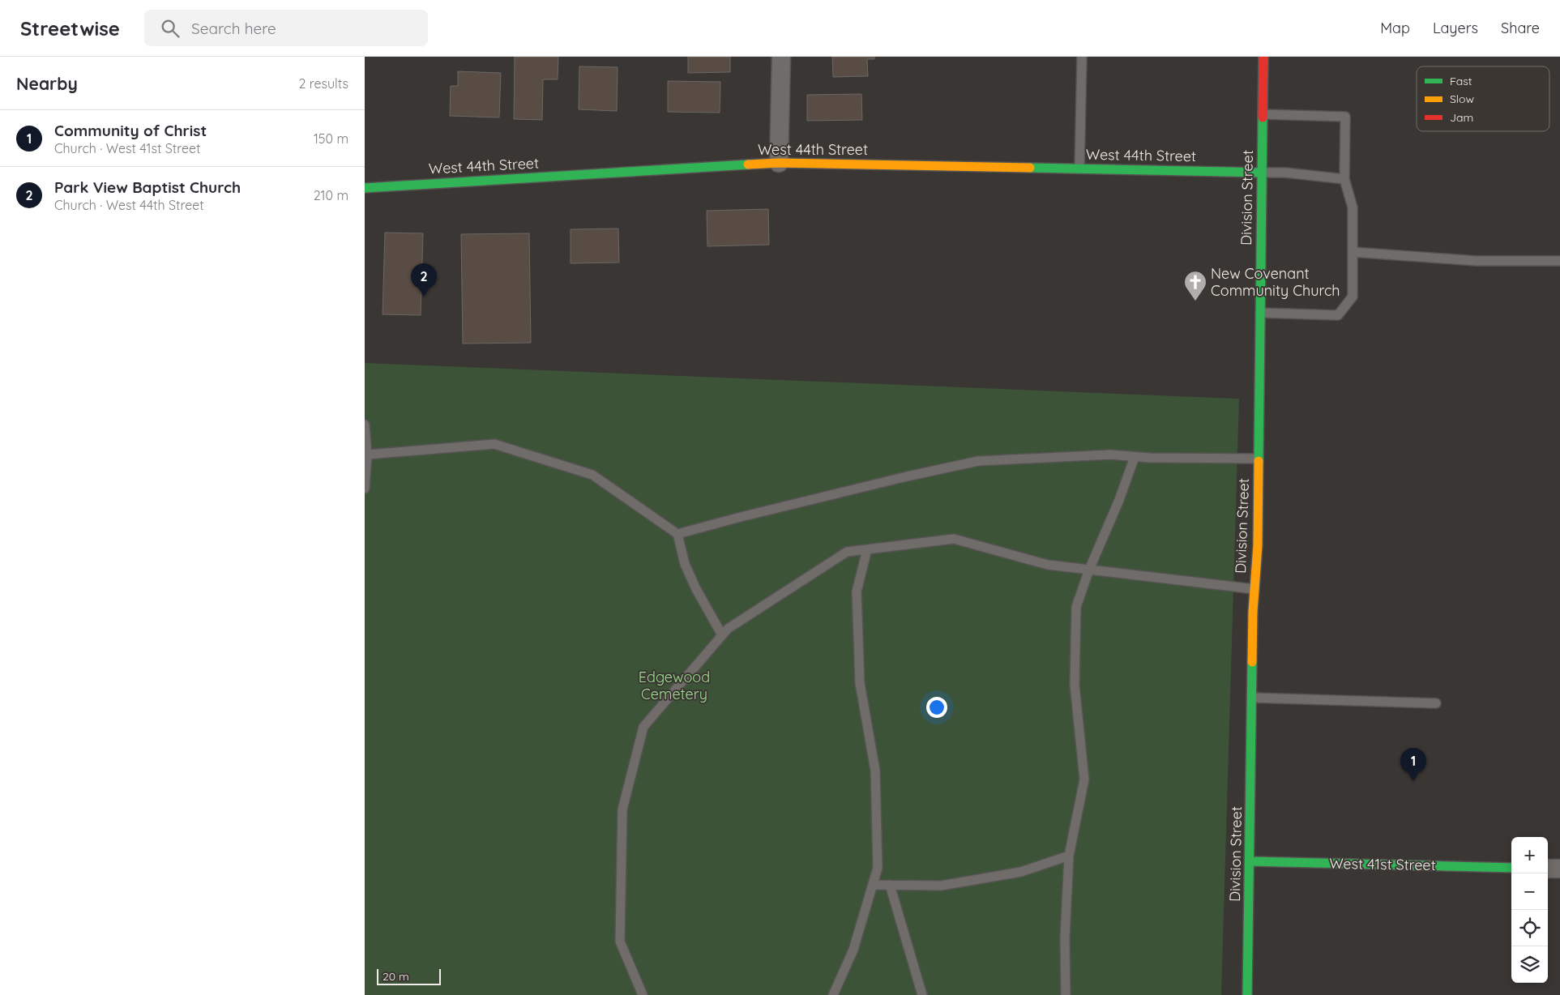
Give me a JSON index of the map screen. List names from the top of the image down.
{
  "streets": {
    "street": ["West 44th Street", "Division Street", "West 41st Street"]
  },
  "crossings": [
    ["West 44th Street", "Division Street"],
    ["Division Street", "West 41st Street"]
  ],
  "parks": ["Edgewood Cemetery"],
  "places": {
    "church": ["New Covenant Community Church"]
  },
  "legend": ["Fast", "Slow", "Jam"],
  "scale_bar": "20 m",
  "page": {
    "header": "Streetwise",
    "search": "Search here",
    "nav": ["Map", "Layers", "Share"],
    "heading": ["Nearby", "2 results"],
    "list": [
      {
        "mark": "1",
        "name": "Community of Christ",
        "note": "Church · West 41st Street",
        "value": "150 m"
      },
      {
        "mark": "2",
        "name": "Park View Baptist Church",
        "note": "Church · West 44th Street",
        "value": "210 m"
      }
    ],
    "pins": ["2", "1"],
    "map_buttons": ["+", "−"],
    "scale": "20 m"
  }
}
